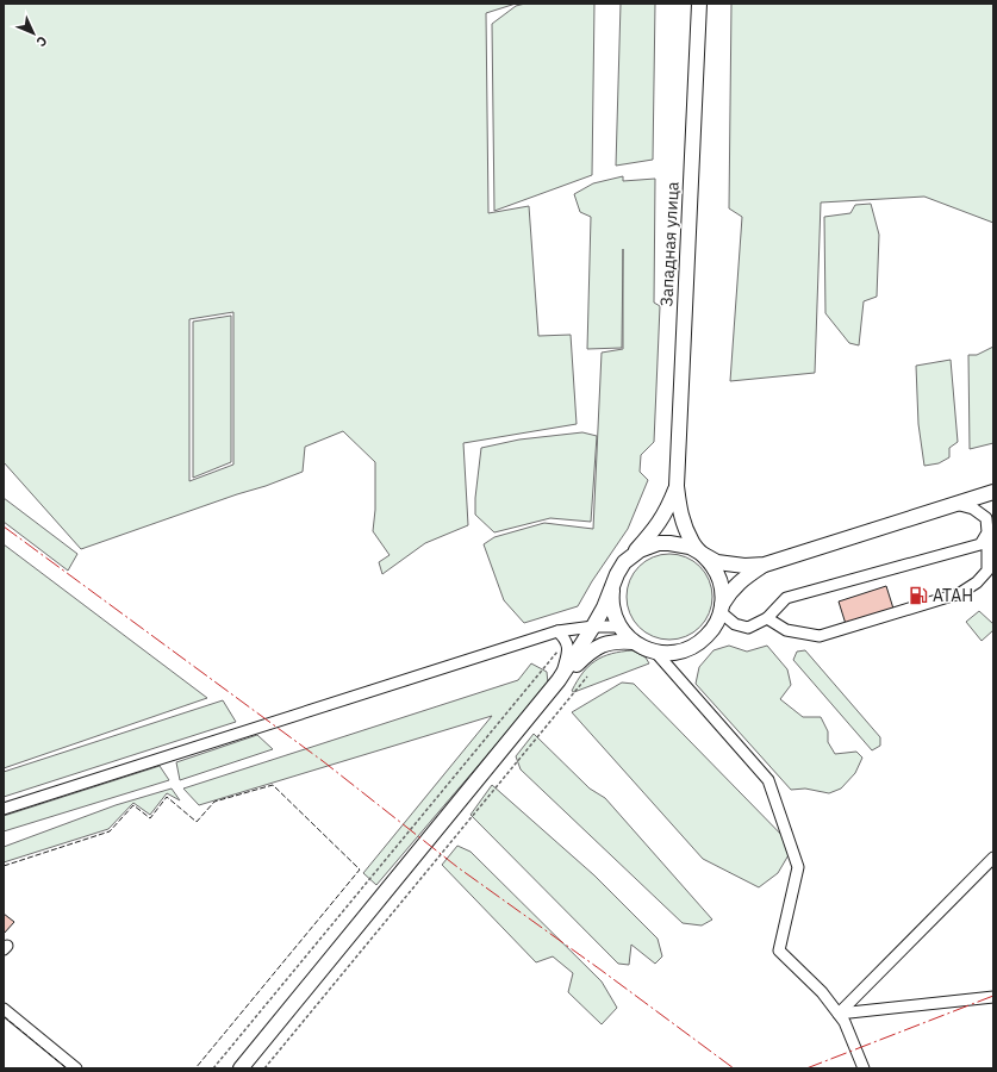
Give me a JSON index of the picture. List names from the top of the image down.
{
  "streets": {
    "main road": ["Западная улица"]
  },
  "places": {
    "fuel station": ["АТАН"]
  },
  "north": "bottom right"
}
